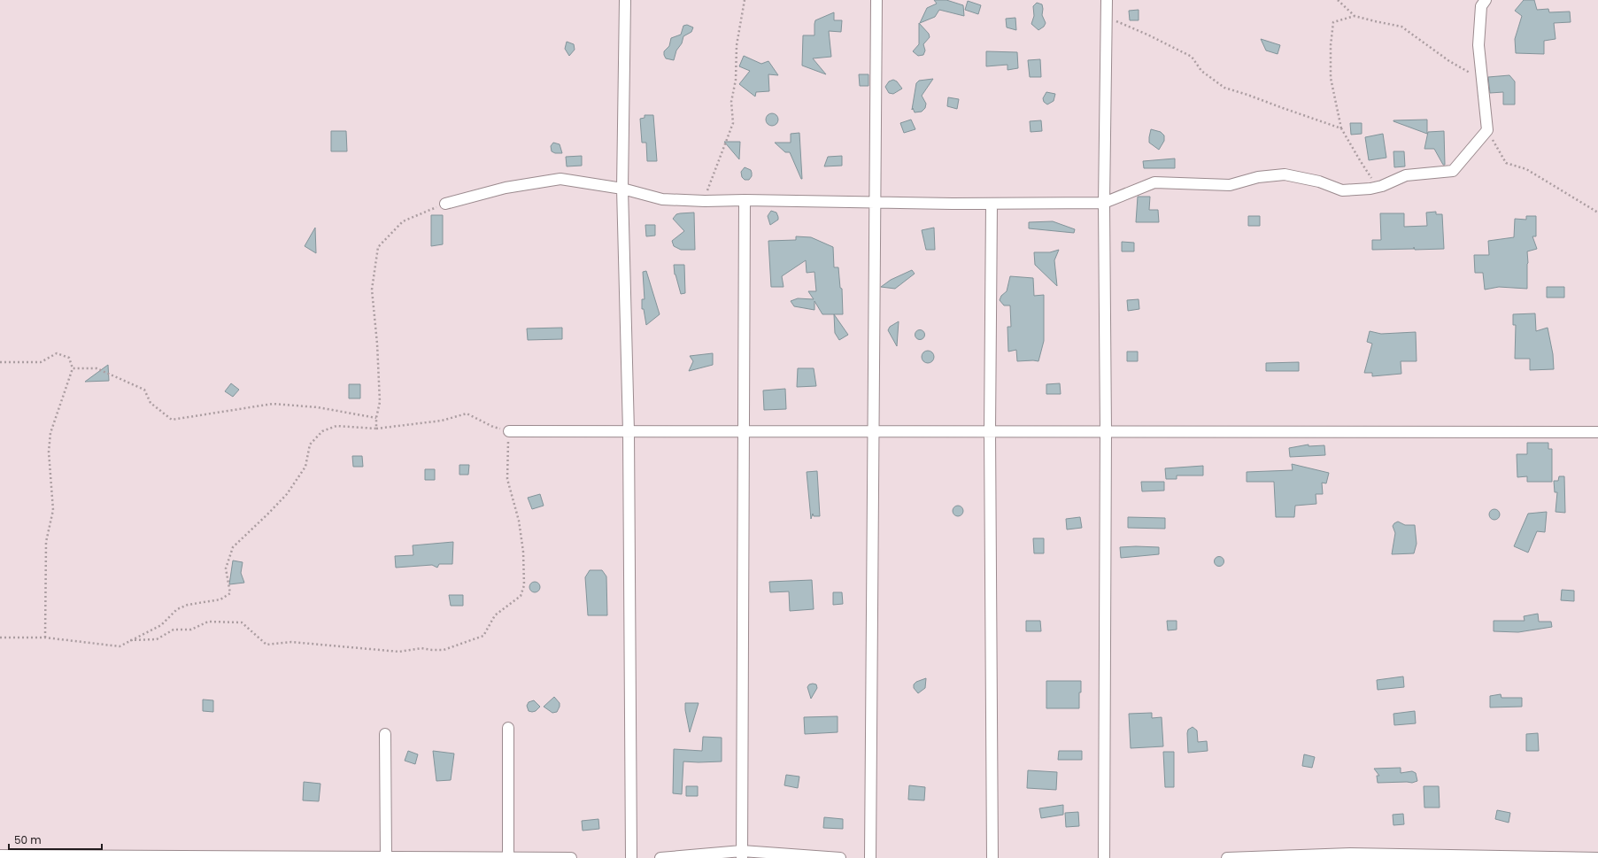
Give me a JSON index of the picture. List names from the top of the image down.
{
  "scale_bar": "50 m"
}
